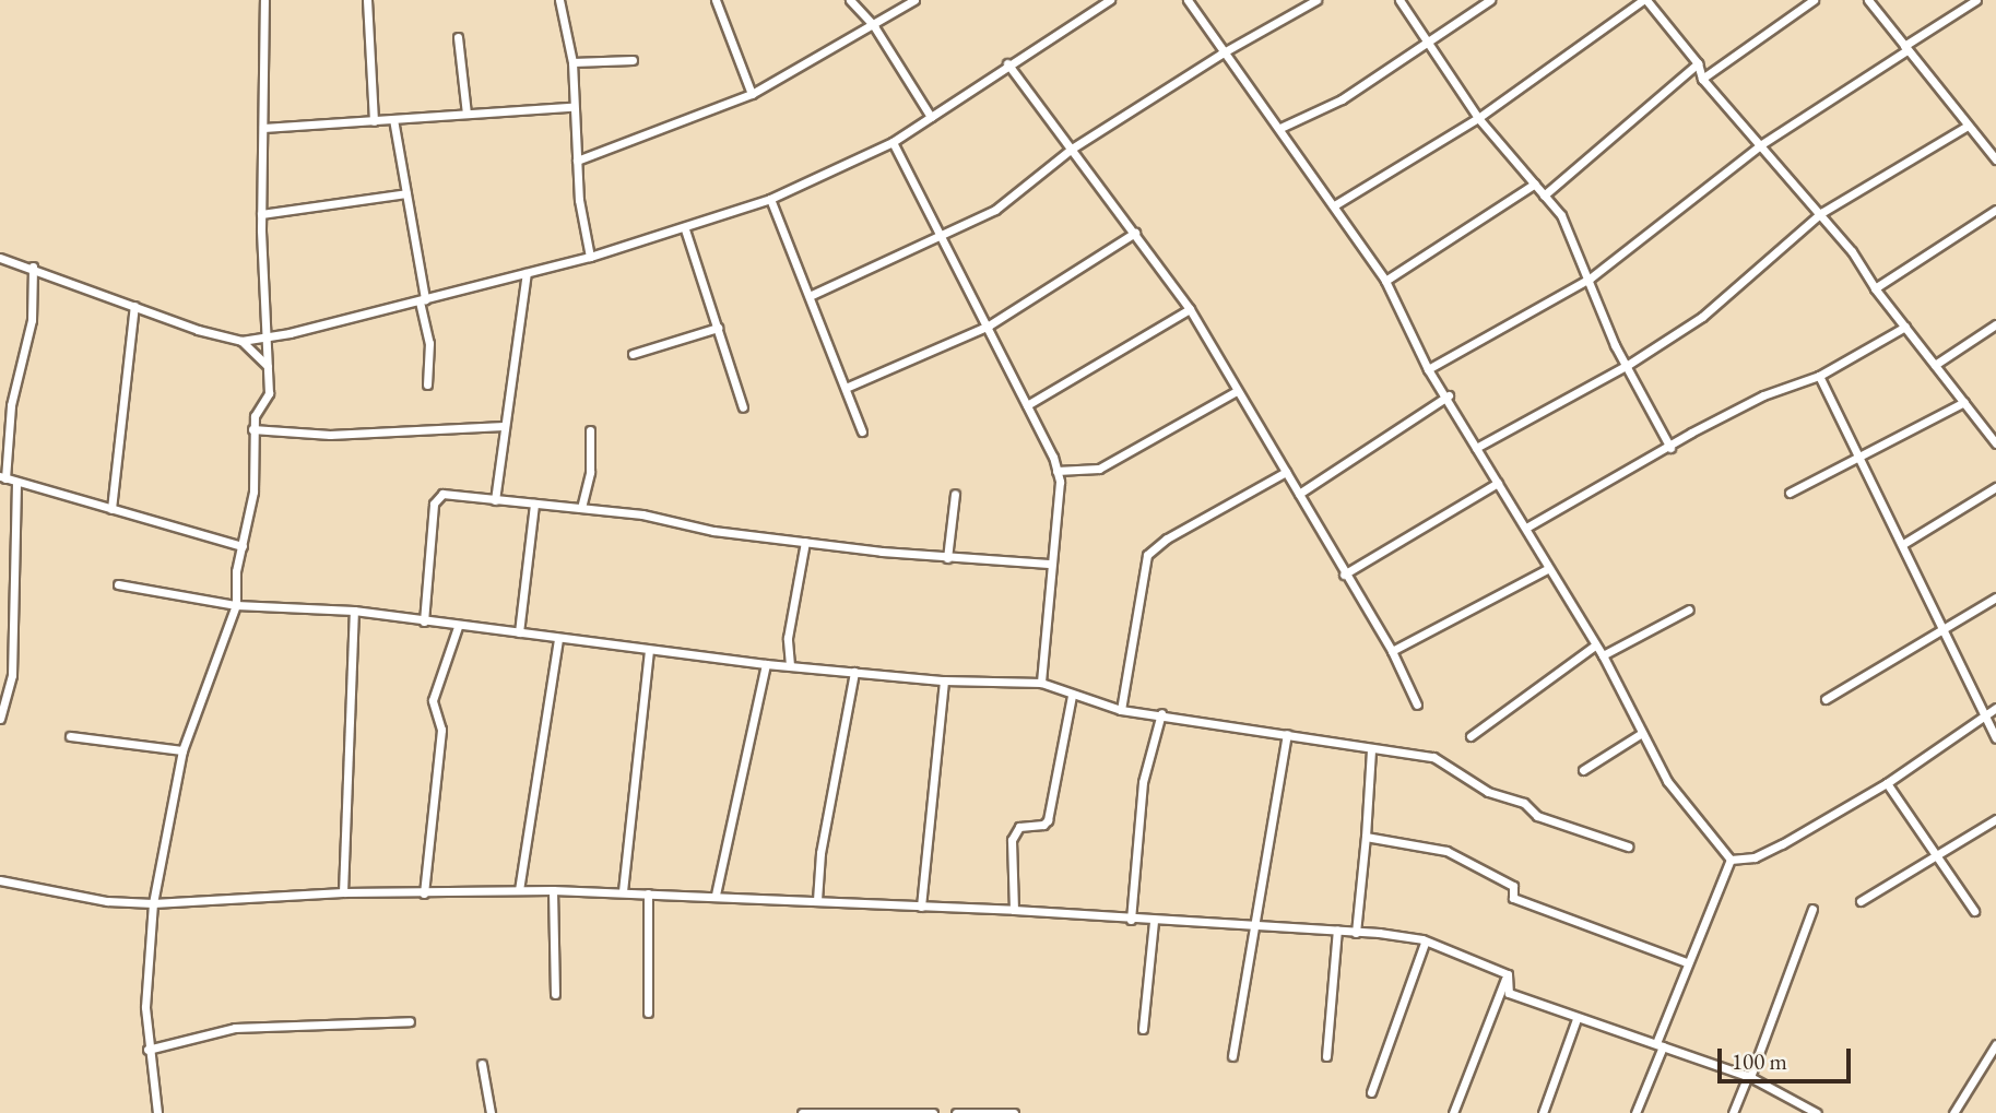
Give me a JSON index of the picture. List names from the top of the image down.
{
  "scale_bar": "100 m"
}
